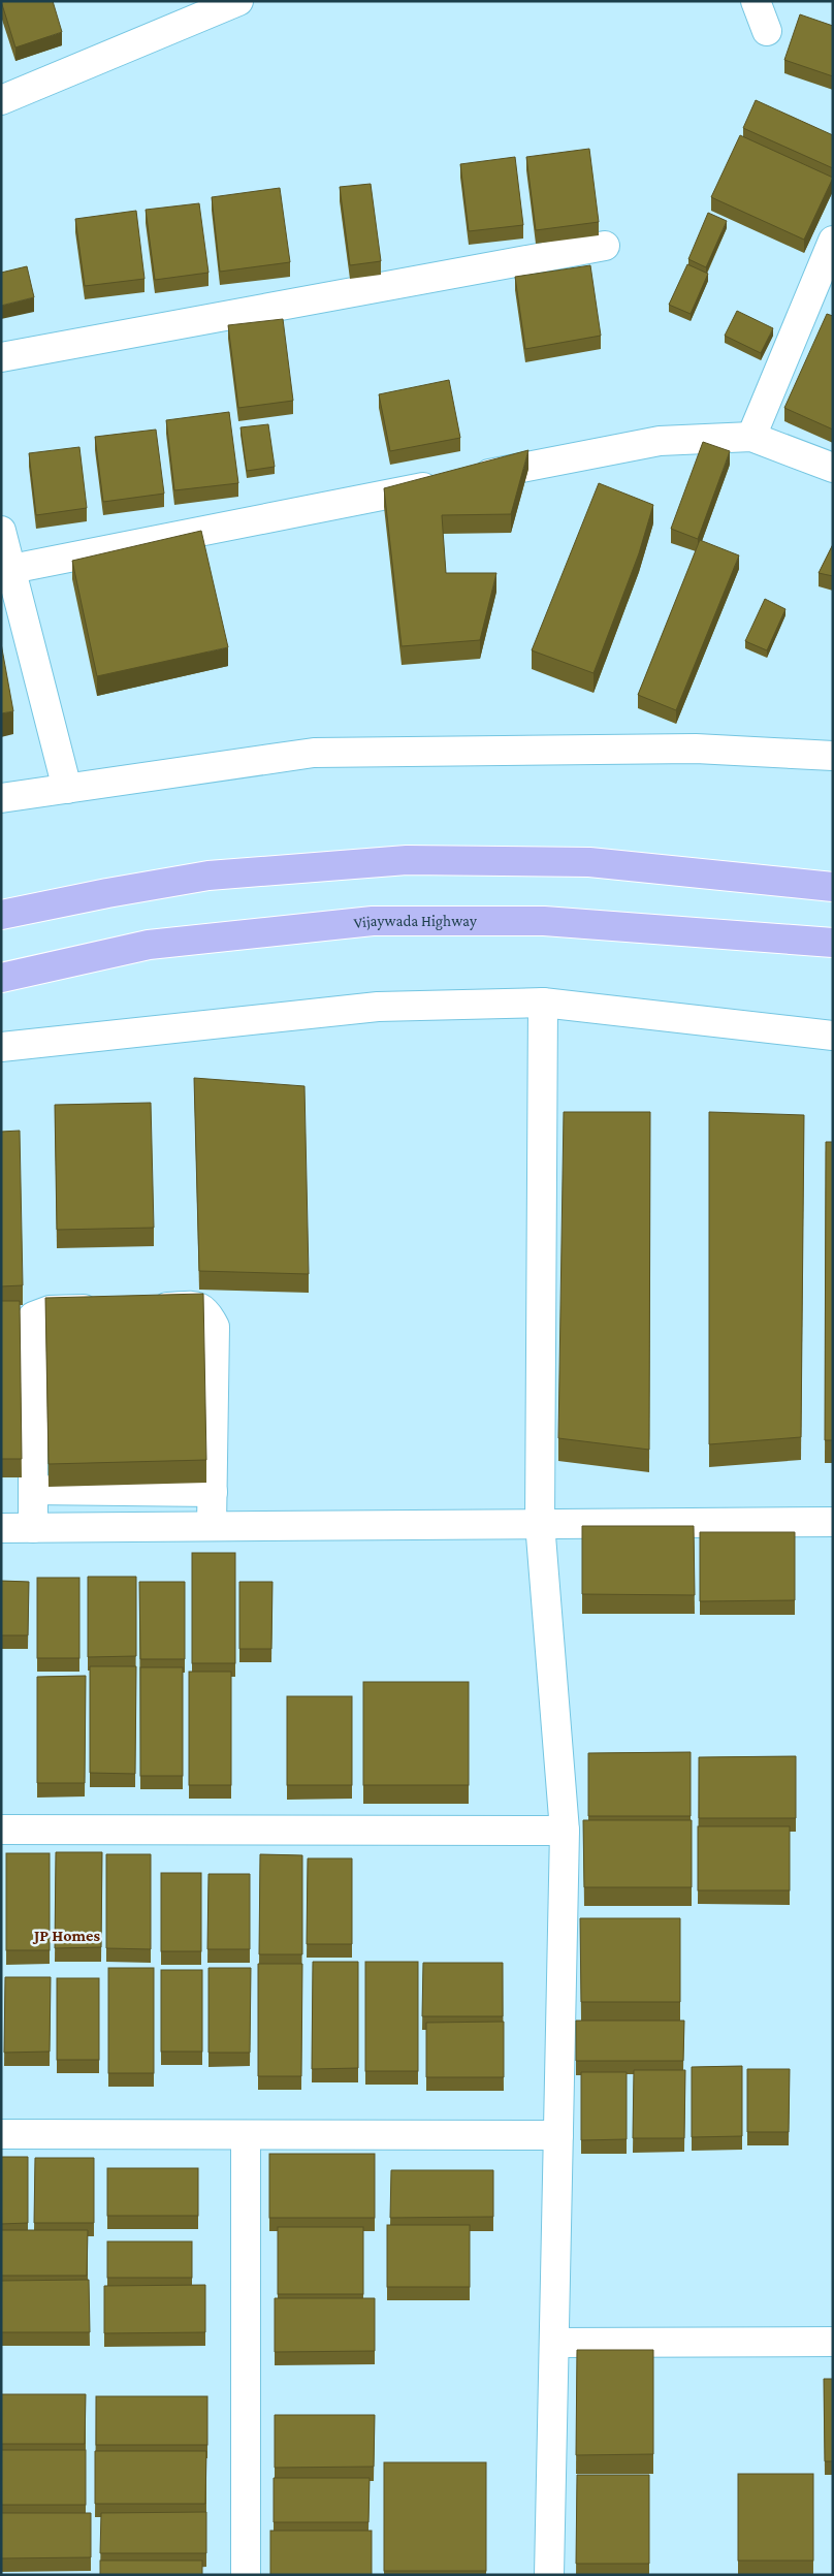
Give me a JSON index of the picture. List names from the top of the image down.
{
  "streets": {
    "highway": ["Vijaywada Highway"]
  },
  "districts": ["JP Homes"]
}
